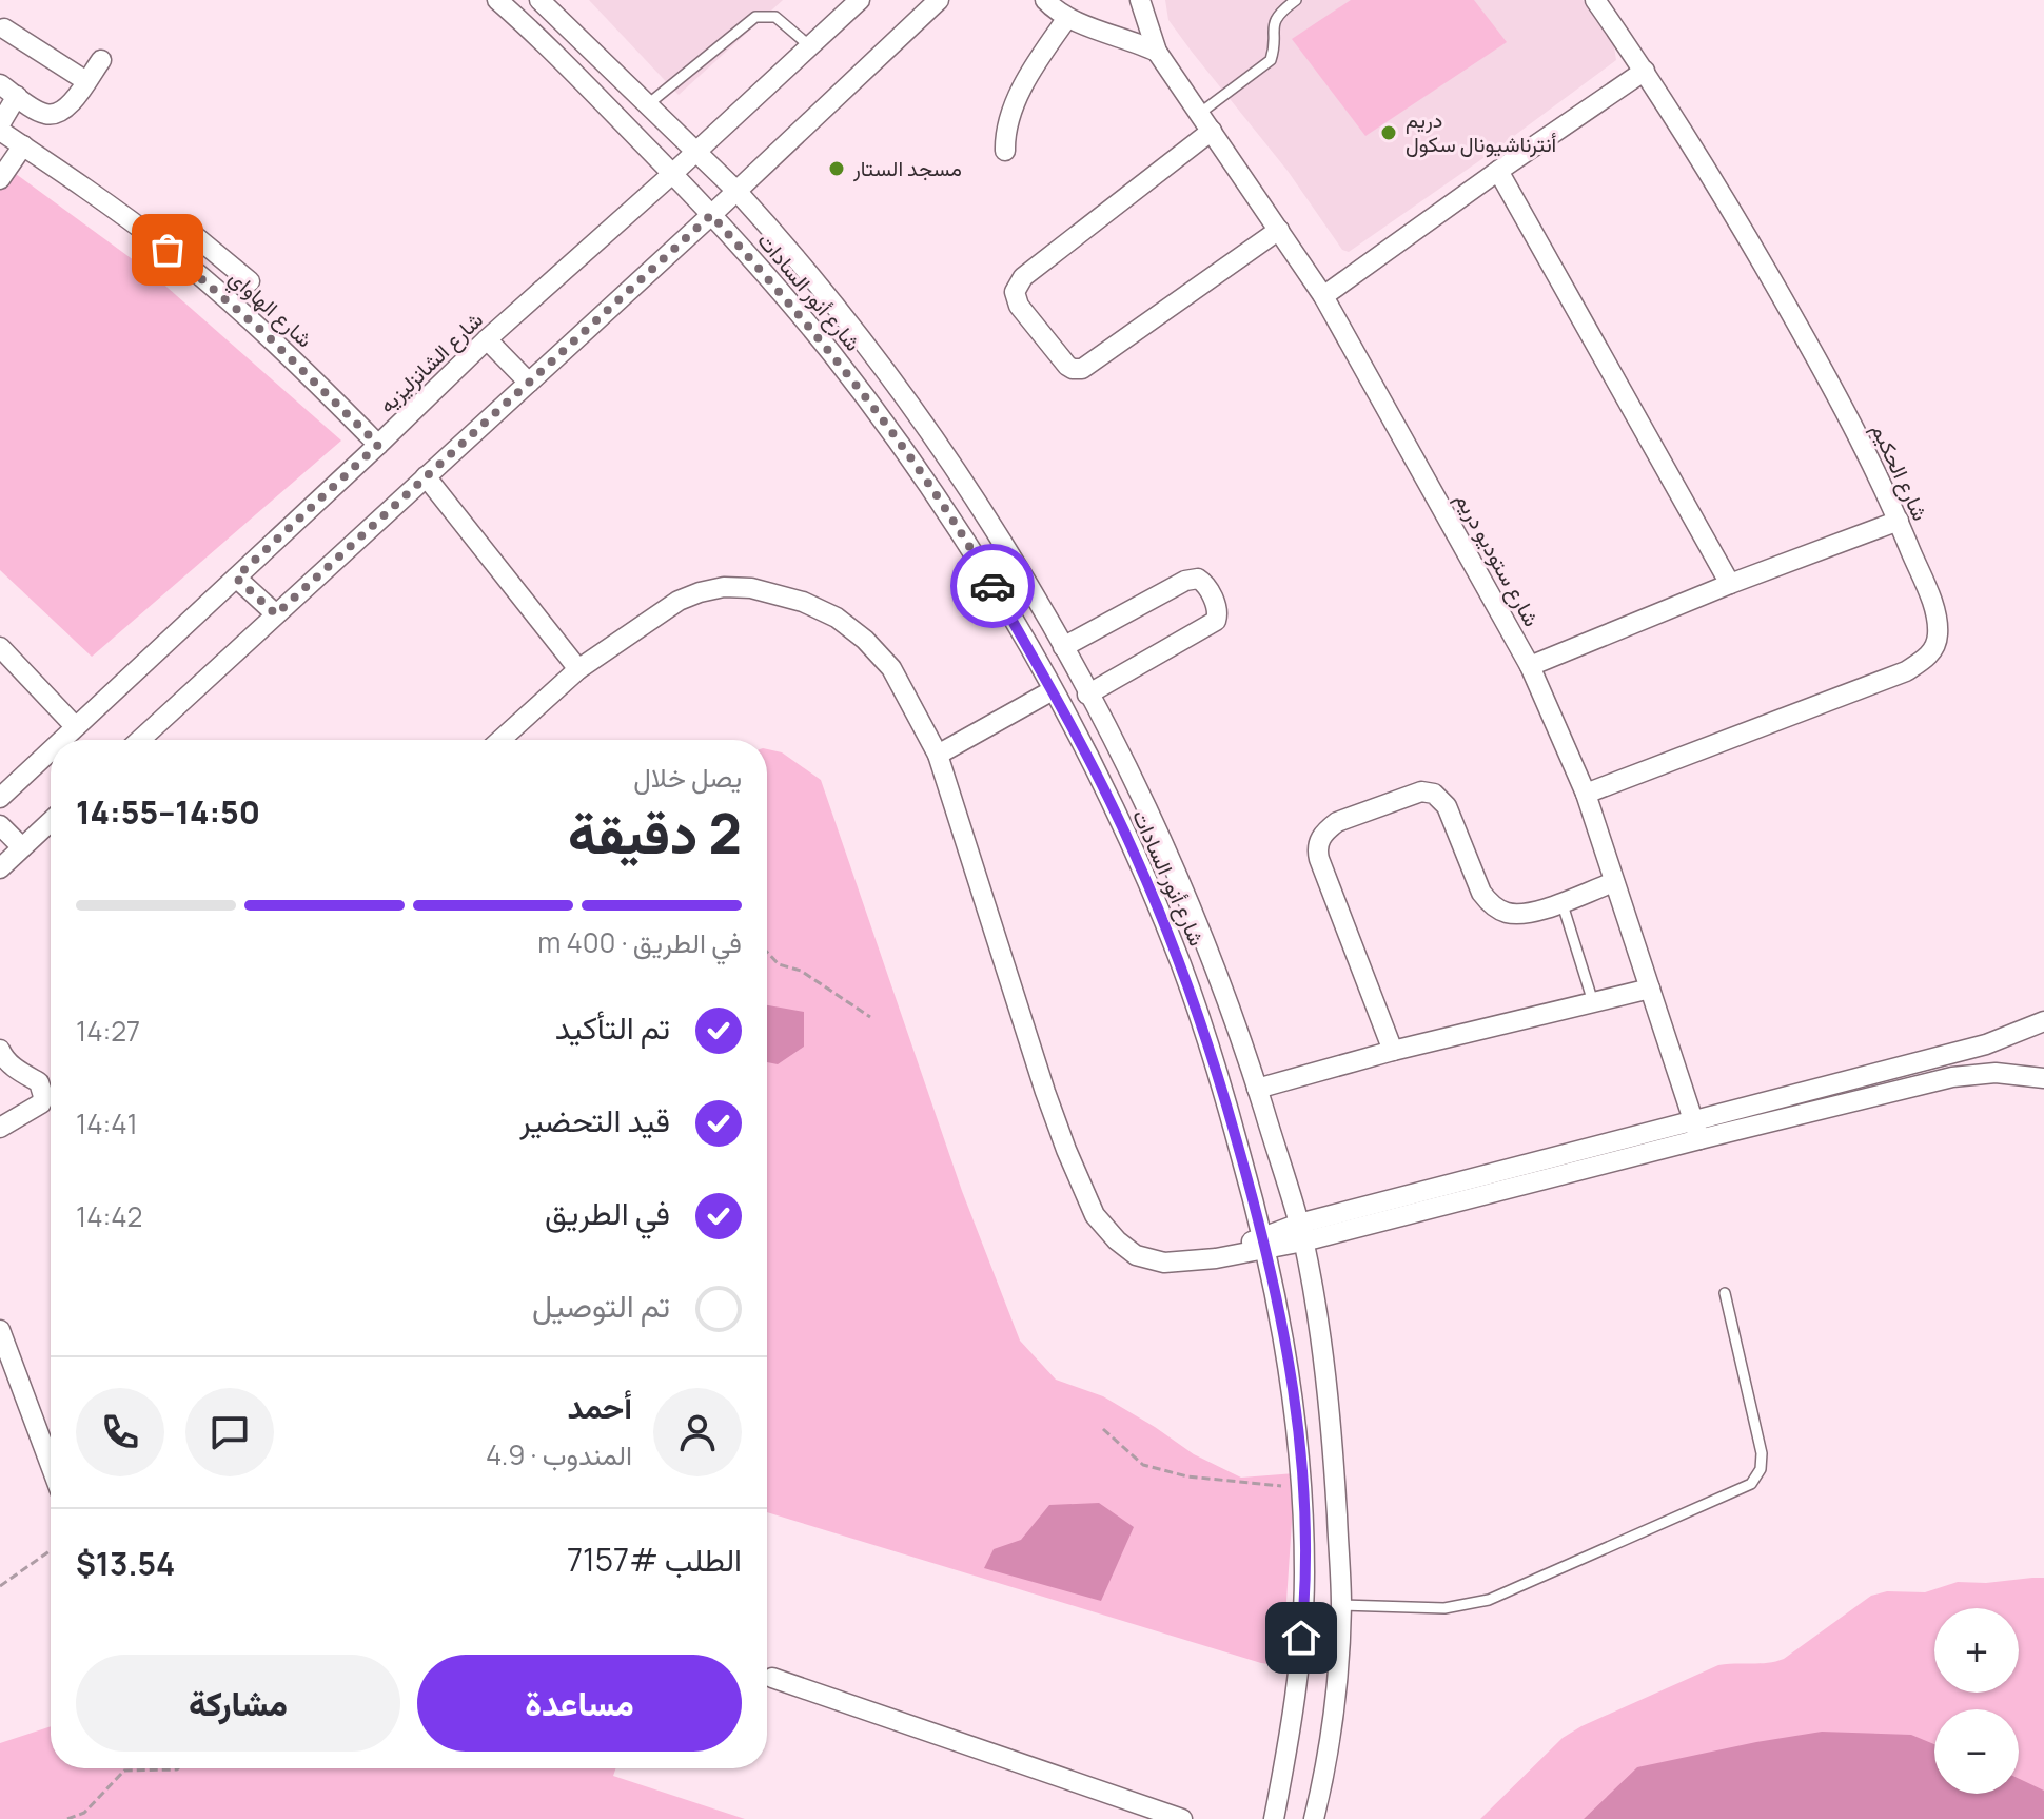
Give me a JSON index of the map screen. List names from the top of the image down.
{
  "streets": {
    "street": [
      "شارع أنور السادات",
      "شارع الهاواي",
      "شارع الشانزليزيه",
      "شارع الحكيم",
      "شارع ستوديو دريم"
    ]
  },
  "crossings": [
    ["شارع أنور السادات", "شارع الشانزليزيه"],
    ["شارع الهاواي", "شارع الشانزليزيه"],
    ["شارع الحكيم", "شارع ستوديو دريم"]
  ],
  "places": ["دريم أنترناشيونال سكول", "مسجد الستار"],
  "page": {
    "heading": ["2 دقيقة", "يصل خلال", "14:50–14:55"],
    "panel": [
      "أحمد",
      "المندوب · 4.9",
      "الطلب #7157",
      "$13.54"
    ],
    "bar": "في الطريق · 400 m",
    "list": [
      ["تم التأكيد", "14:27"],
      ["قيد التحضير", "14:41"],
      ["في الطريق", "14:42"],
      "تم التوصيل"
    ],
    "map_buttons": ["+", "−"],
    "buttons": ["مساعدة", "مشاركة"]
  }
}
